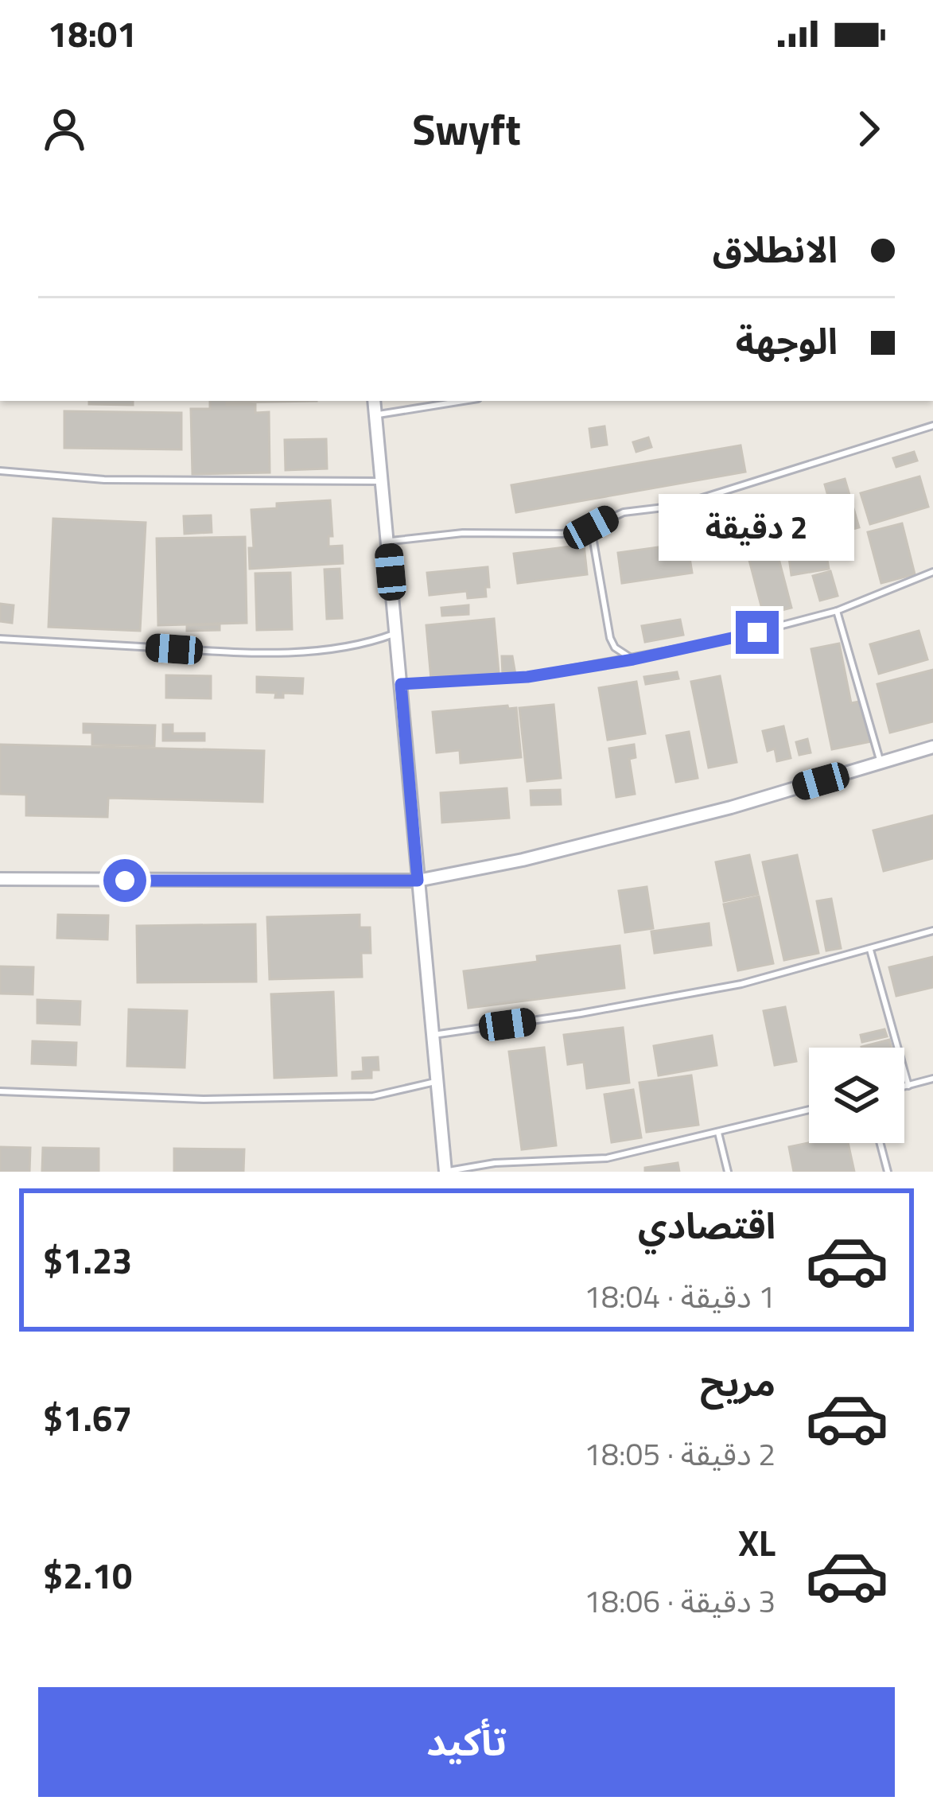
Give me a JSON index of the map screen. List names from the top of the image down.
{
  "page": {
    "status": "18:01",
    "header": "Swyft",
    "banner": ["الانطلاق", "الوجهة"],
    "bubble": "2 دقيقة",
    "list": [
      {
        "name": "اقتصادي",
        "note": "1 دقيقة · 18:04",
        "value": "$1.23"
      },
      {
        "name": "مريح",
        "note": "2 دقيقة · 18:05",
        "value": "$1.67"
      },
      {
        "name": "XL",
        "note": "3 دقيقة · 18:06",
        "value": "$2.10"
      }
    ],
    "buttons": "تأكيد"
  }
}
